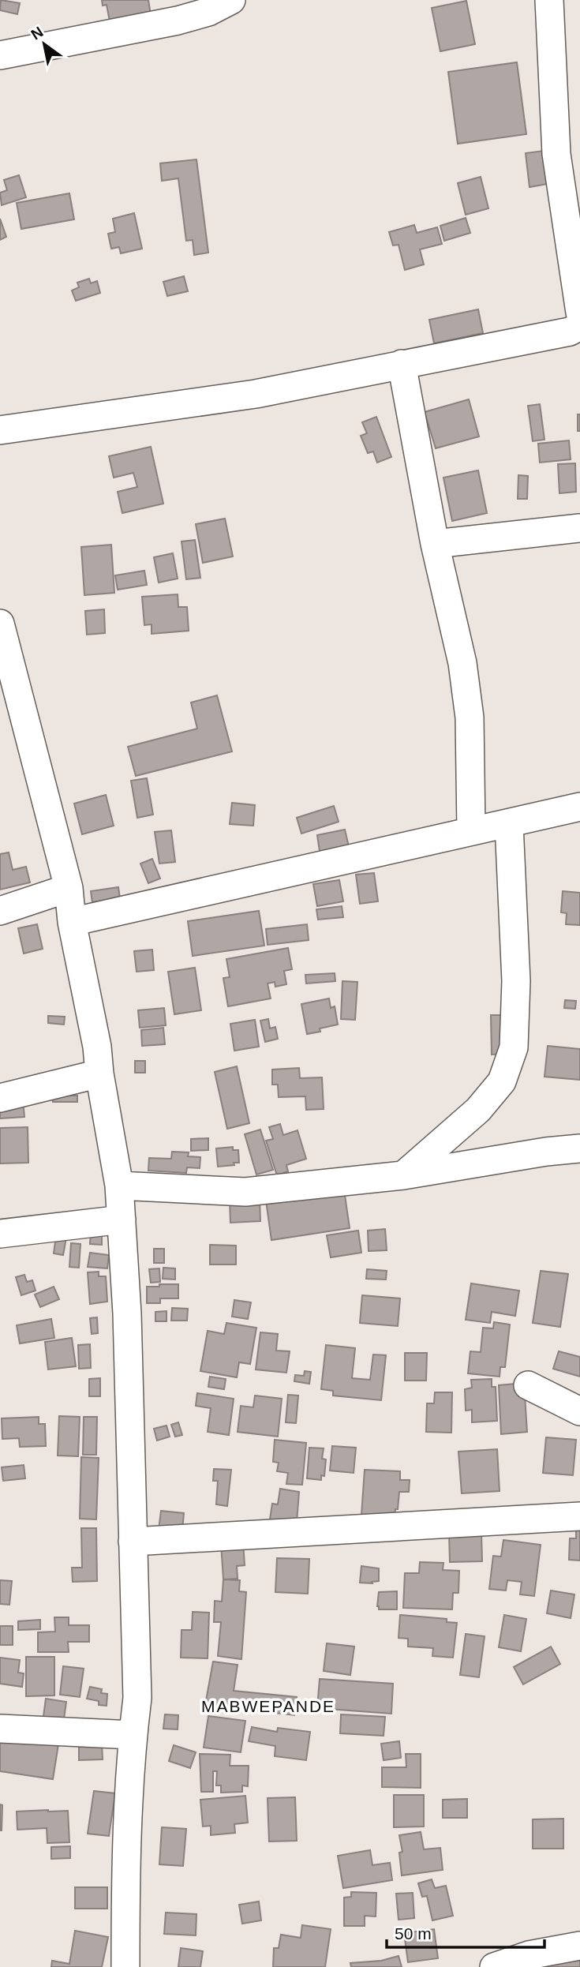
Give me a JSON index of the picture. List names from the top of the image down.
{
  "districts": ["MABWEPANDE"],
  "scale_bar": "50 m",
  "north": "top left"
}
